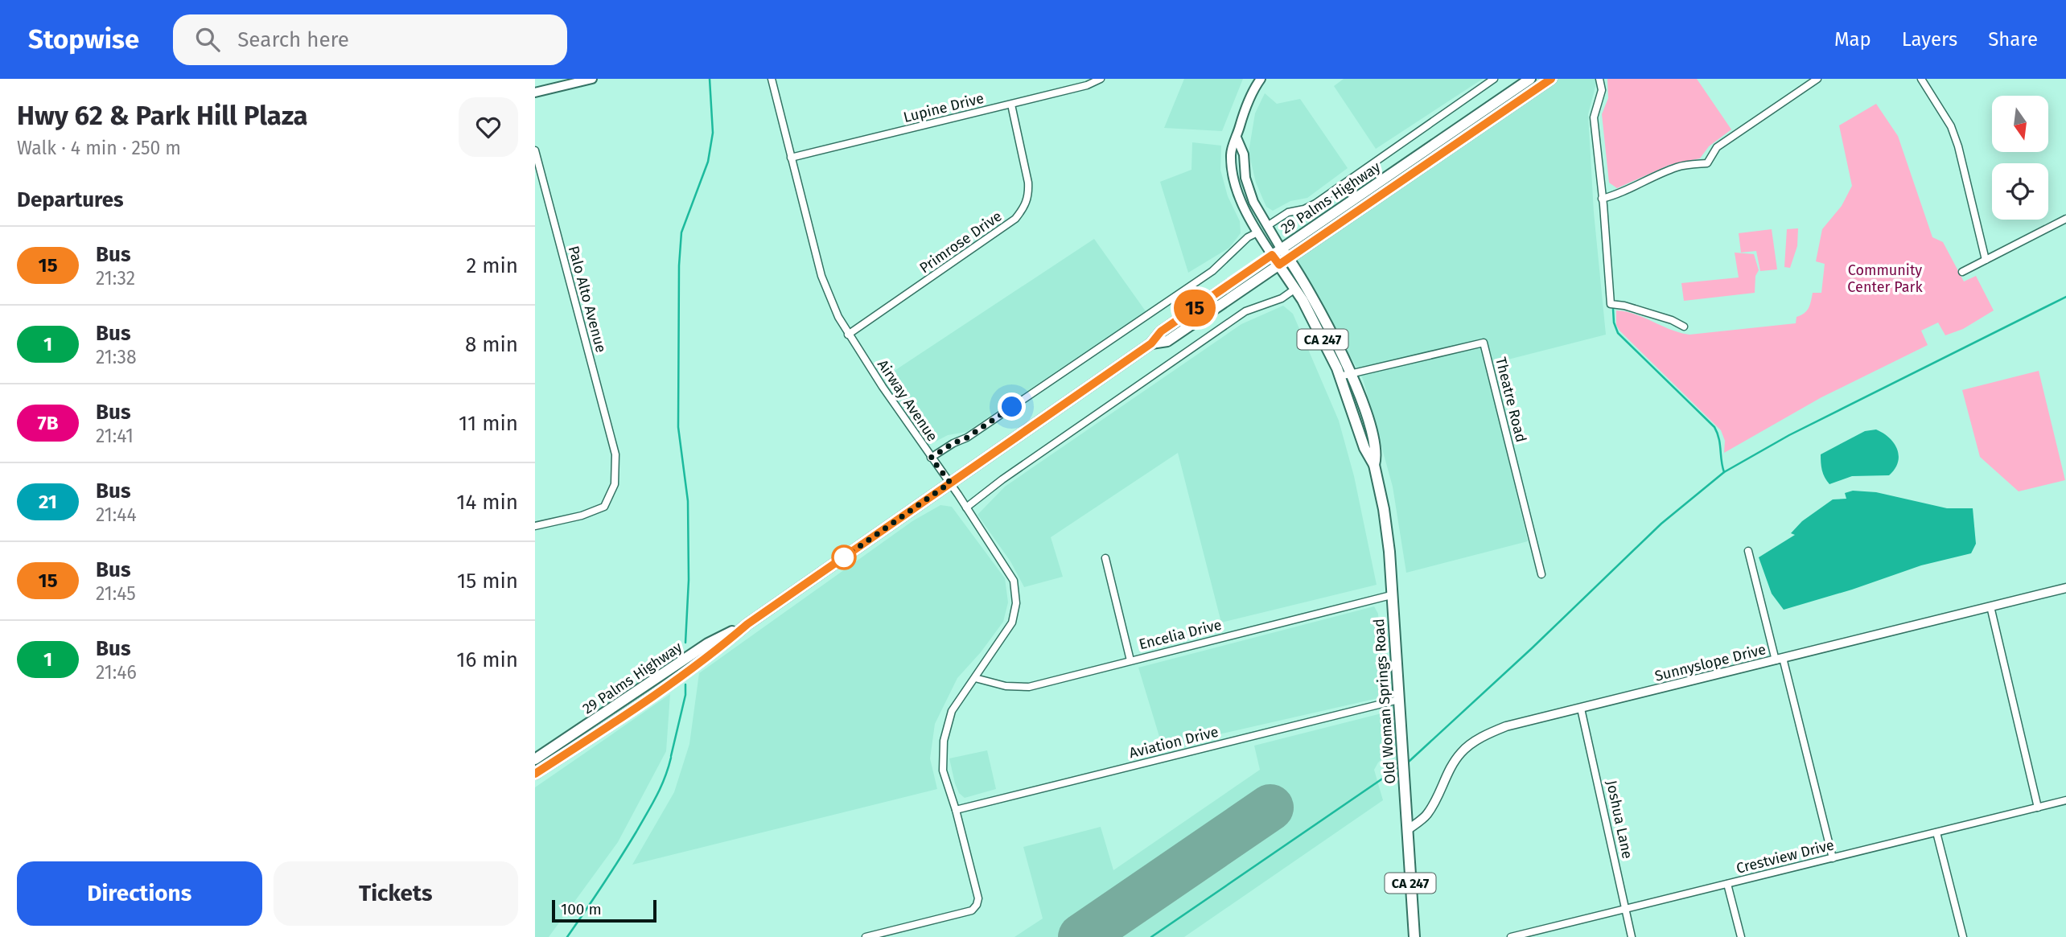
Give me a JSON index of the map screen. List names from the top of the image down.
{
  "streets": {
    "main road": ["29 Palms Highway", "CA 247", "Old Woman Springs Road"],
    "street": [
      "Lupine Drive",
      "Primrose Drive",
      "Palo Alto Avenue",
      "Theatre Road",
      "Airway Avenue",
      "Encelia Drive",
      "Sunnyslope Drive",
      "Aviation Drive",
      "Joshua Lane",
      "Crestview Drive"
    ]
  },
  "crossings": [
    ["Lupine Drive", "Primrose Drive"],
    ["Lupine Drive", "Airway Avenue"],
    ["29 Palms Highway", "Airway Avenue"],
    ["29 Palms Highway", "Old Woman Springs Road"],
    ["Primrose Drive", "Airway Avenue"],
    ["Theatre Road", "Old Woman Springs Road"],
    ["Airway Avenue", "Encelia Drive"],
    ["Airway Avenue", "Aviation Drive"],
    ["Encelia Drive", "Old Woman Springs Road"],
    ["Sunnyslope Drive", "Old Woman Springs Road"],
    ["Sunnyslope Drive", "Joshua Lane"],
    ["Old Woman Springs Road", "Aviation Drive"],
    ["Joshua Lane", "Crestview Drive"]
  ],
  "parks": ["Community Center Park"],
  "lines": ["bus line 15"],
  "scale_bar": "100 m",
  "north": "bottom",
  "page": {
    "header": "Stopwise",
    "search": "Search here",
    "nav": ["Map", "Layers", "Share"],
    "heading": [
      ["Hwy 62 & Park Hill Plaza", "Walk · 4 min · 250 m"],
      "Departures"
    ],
    "on_map": "15",
    "list": [
      {
        "mark": "15",
        "name": "Bus",
        "note": "21:32",
        "value": "2 min"
      },
      {
        "mark": "1",
        "name": "Bus",
        "note": "21:38",
        "value": "8 min"
      },
      {
        "mark": "7B",
        "name": "Bus",
        "note": "21:41",
        "value": "11 min"
      },
      {
        "mark": "21",
        "name": "Bus",
        "note": "21:44",
        "value": "14 min"
      },
      {
        "mark": "15",
        "name": "Bus",
        "note": "21:45",
        "value": "15 min"
      },
      {
        "mark": "1",
        "name": "Bus",
        "note": "21:46",
        "value": "16 min"
      }
    ],
    "buttons": ["Directions", "Tickets"],
    "scale": "100 m"
  }
}
